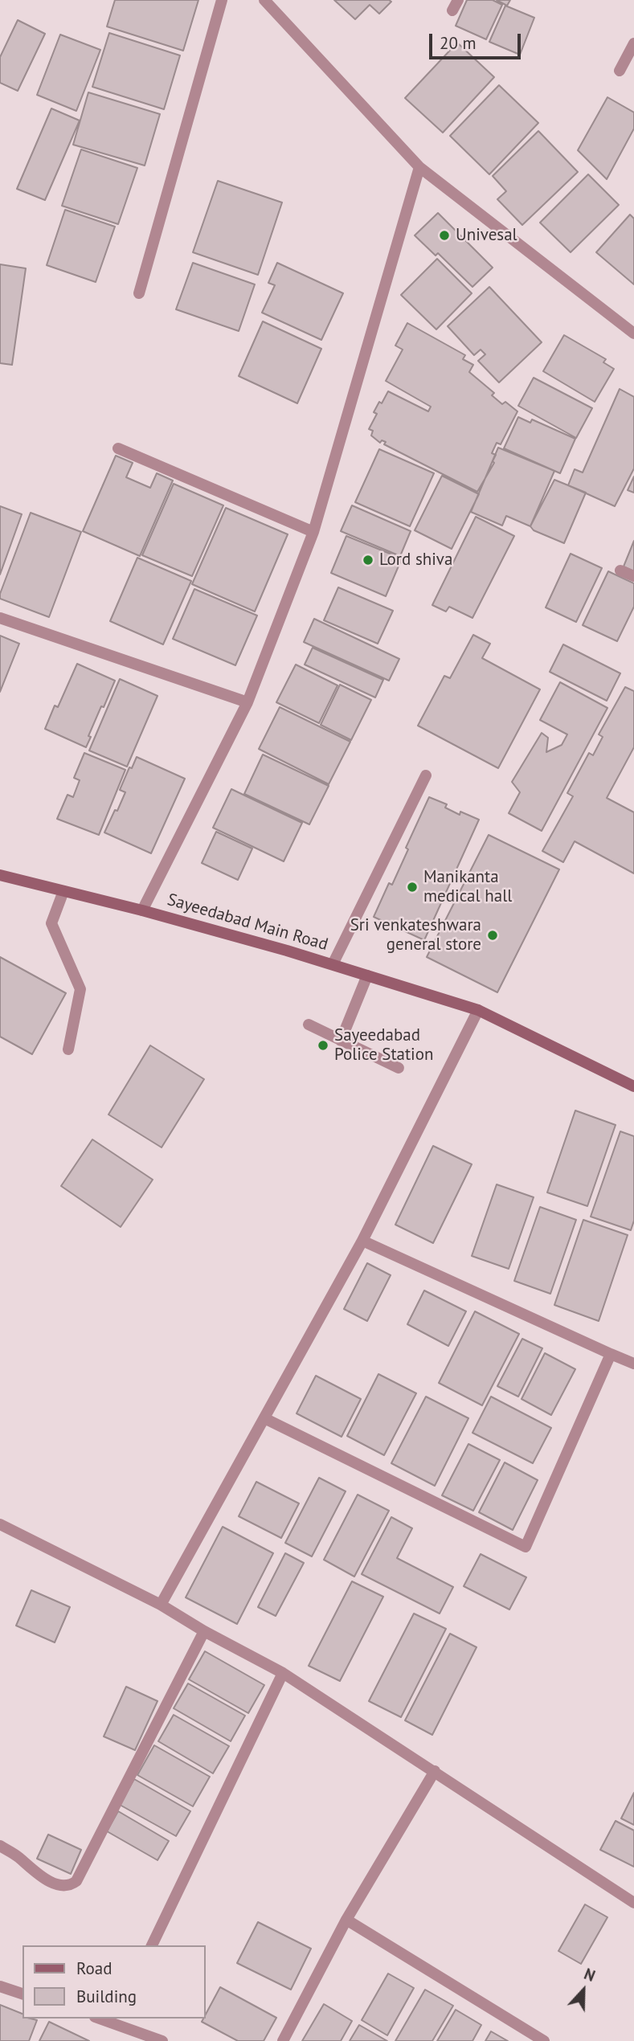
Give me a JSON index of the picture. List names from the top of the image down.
{
  "streets": {
    "main road": ["Sayeedabad Main Road"]
  },
  "places": [
    "Univesal",
    "Lord shiva",
    "Manikanta medical hall",
    "Sri venkateshwara general store",
    "Sayeedabad Police Station"
  ],
  "legend": ["Road", "Building"],
  "scale_bar": "20 m",
  "north": "top"
}
